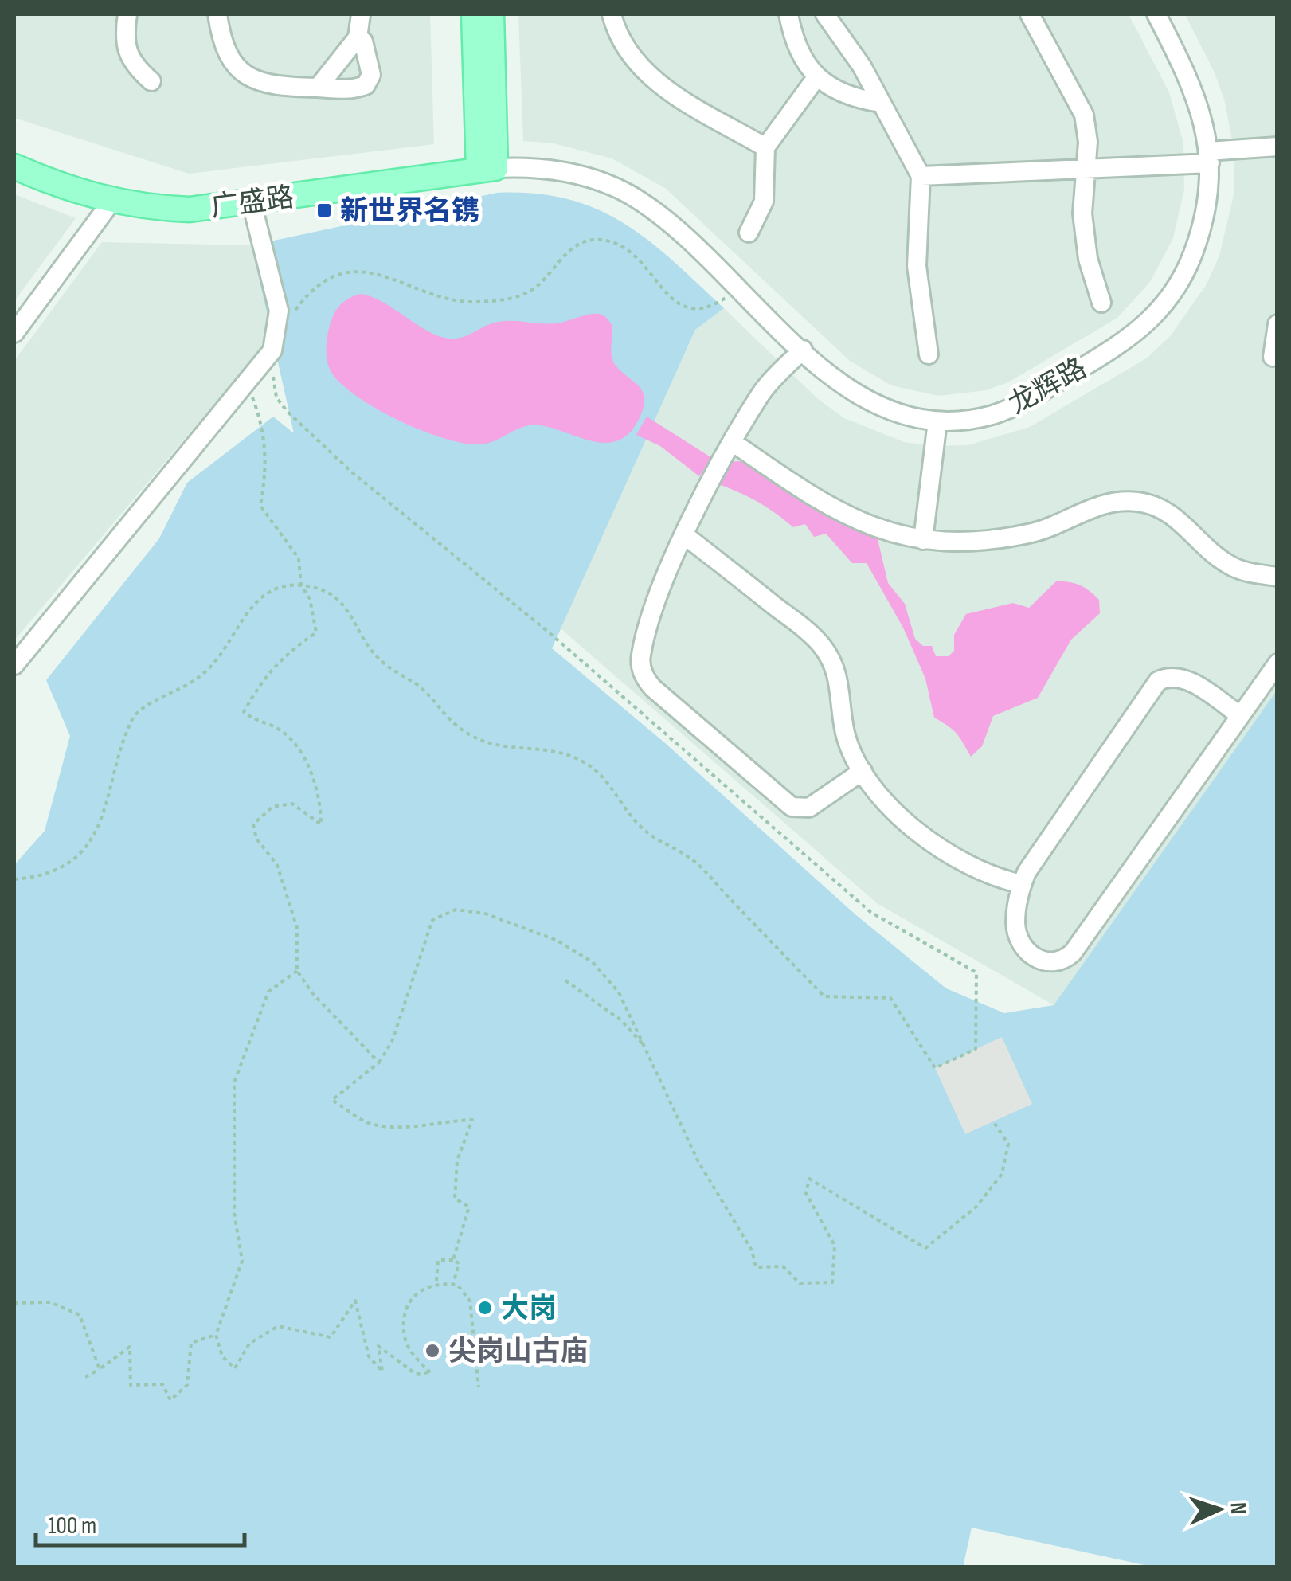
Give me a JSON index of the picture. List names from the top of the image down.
{
  "streets": {
    "main road": ["广盛路"],
    "street": ["龙辉路"]
  },
  "crossings": [
    ["广盛路", "龙辉路"]
  ],
  "places": {
    "transit": ["新世界名镌"],
    "other": ["大岗", "尖岗山古庙"]
  },
  "scale_bar": "100 m",
  "north": "right"
}
